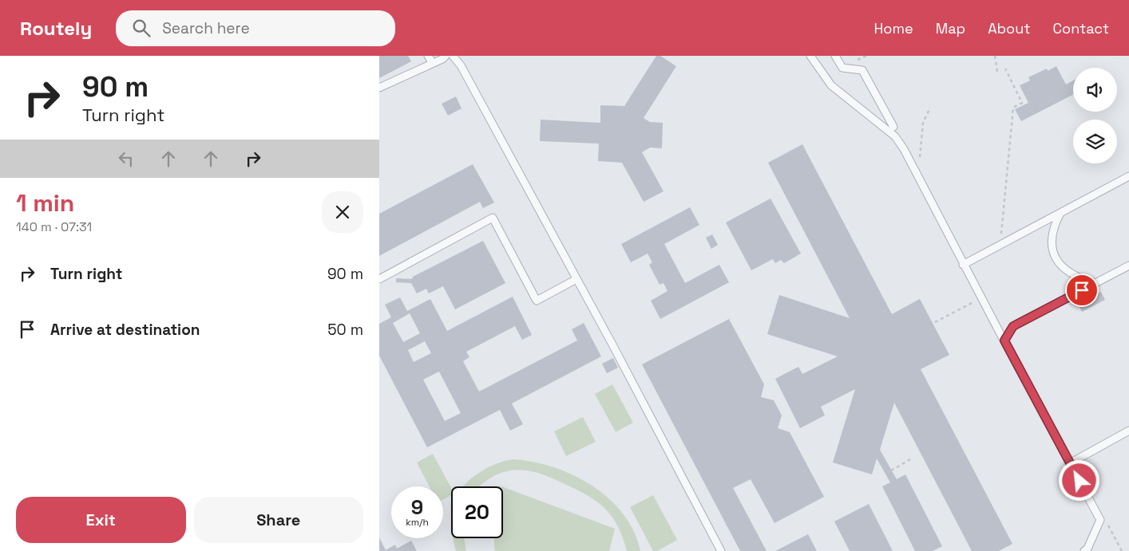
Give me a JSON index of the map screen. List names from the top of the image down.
{
  "page": {
    "header": "Routely",
    "search": "Search here",
    "nav": [
      "Home",
      "Map",
      "About",
      "Contact"
    ],
    "turn": ["90 m", "Turn right"],
    "heading": ["1 min", "140 m · 07:31"],
    "list": [
      {
        "name": "Turn right",
        "value": "90 m"
      },
      {
        "name": "Arrive at destination",
        "value": "50 m"
      }
    ],
    "speed": "9 km/h",
    "limit": "20",
    "buttons": ["Exit", "Share"]
  }
}
